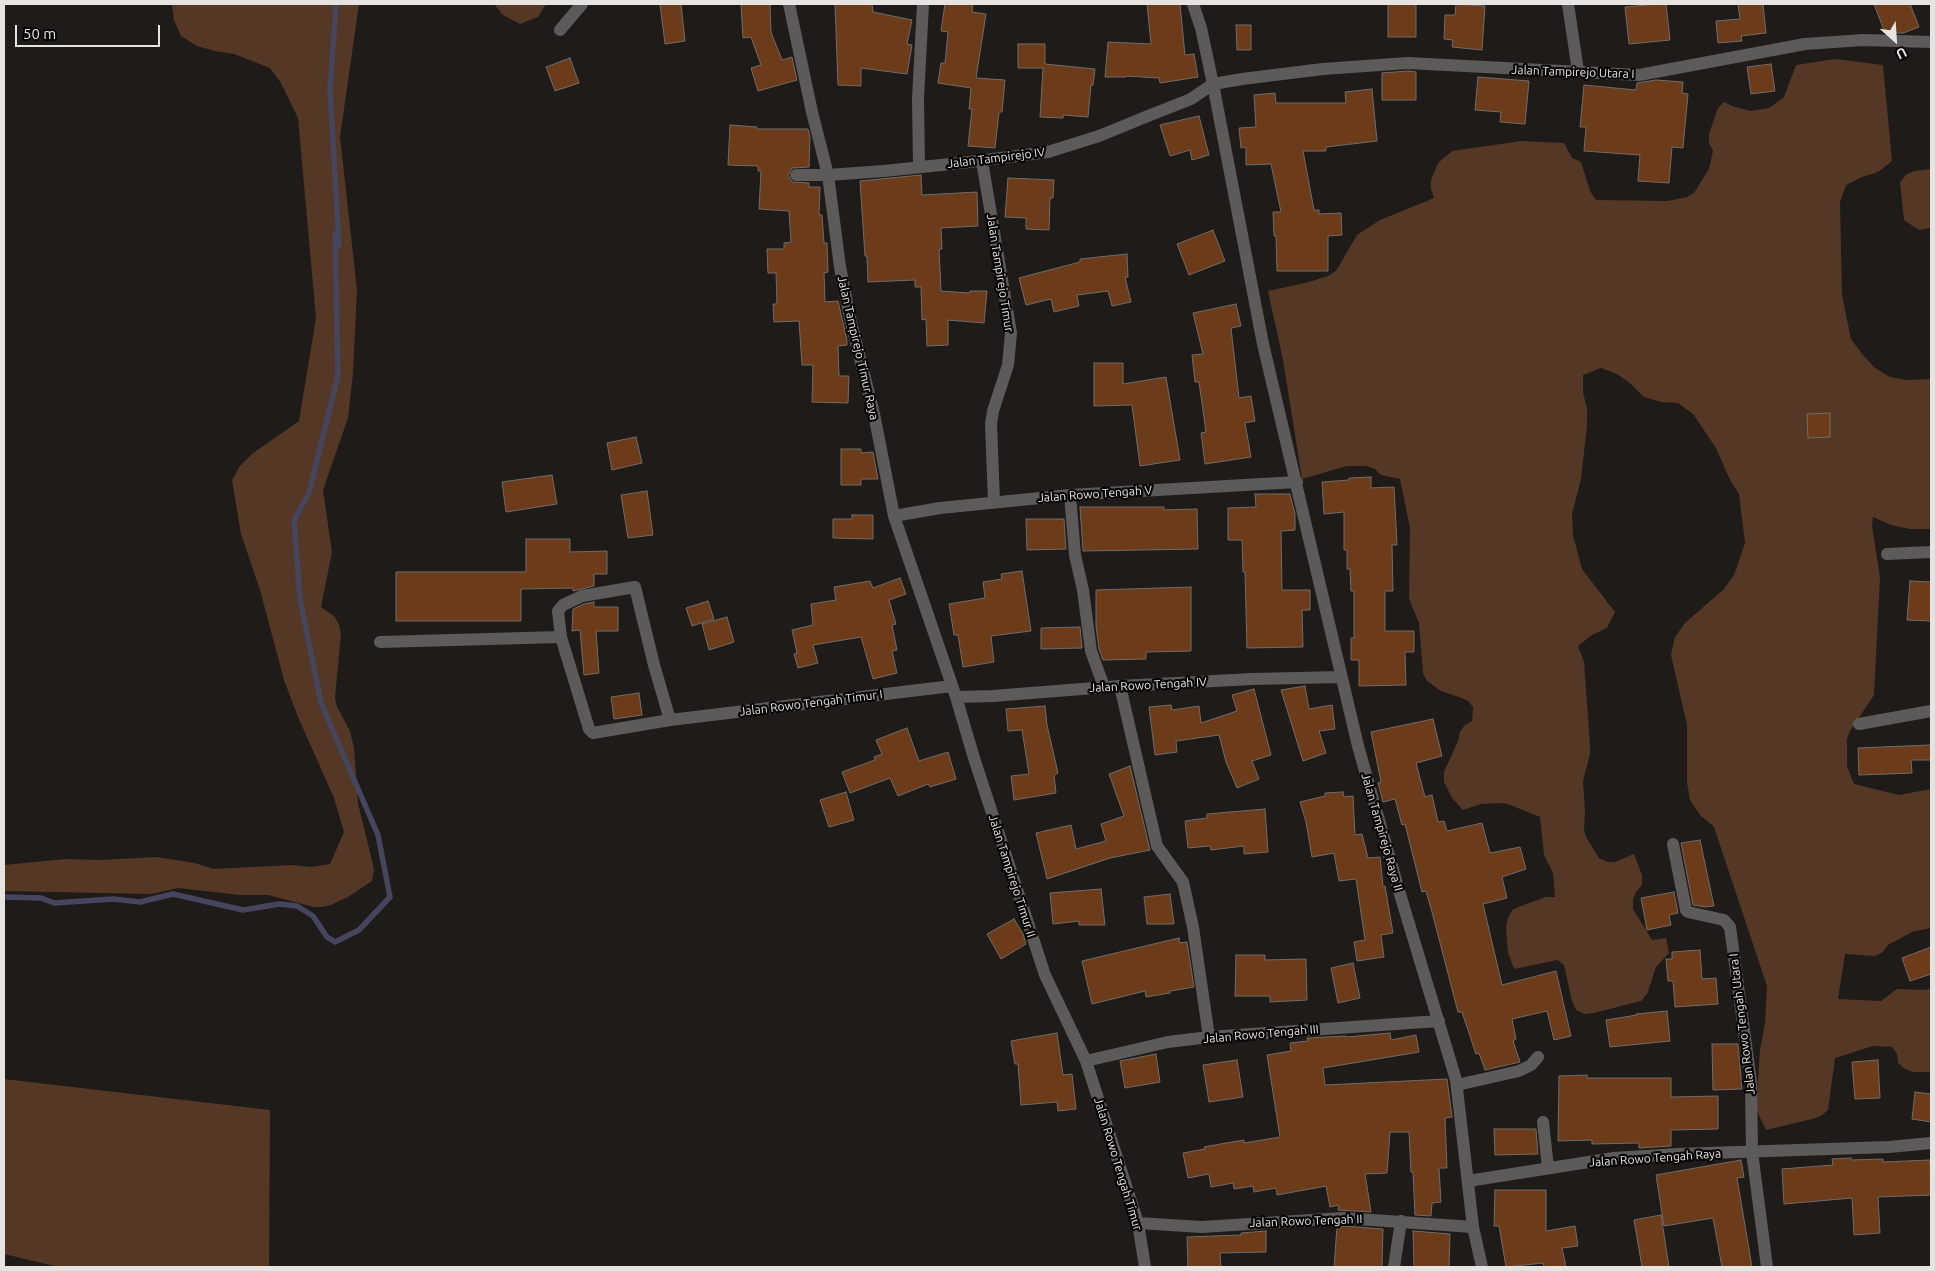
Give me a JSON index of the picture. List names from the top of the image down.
{
  "streets": {
    "street": [
      "Jalan Tampirejo Utara I",
      "Jalan Tampirejo IV",
      "Jalan Tampirejo Timur",
      "Jalan Tampirejo Timur Raya",
      "Jalan Rowo Tengah V",
      "Jalan Rowo Tengah IV",
      "Jalan Rowo Tengah Timur I",
      "Jalan Tampirejo Raya II",
      "Jalan Tampirejo Timur II",
      "Jalan Rowo Tengah Utara I",
      "Jalan Rowo Tengah III",
      "Jalan Rowo Tengah Raya",
      "Jalan Rowo Tengah Timur",
      "Jalan Rowo Tengah II"
    ]
  },
  "crossings": [
    ["Jalan Tampirejo Utara I", "Jalan Tampirejo IV"],
    ["Jalan Tampirejo Utara I", "Jalan Tampirejo Raya II"],
    ["Jalan Tampirejo IV", "Jalan Tampirejo Timur"],
    ["Jalan Tampirejo IV", "Jalan Tampirejo Timur Raya"],
    ["Jalan Tampirejo IV", "Jalan Tampirejo Raya II"],
    ["Jalan Tampirejo Timur", "Jalan Rowo Tengah V"],
    ["Jalan Tampirejo Timur Raya", "Jalan Rowo Tengah V"],
    ["Jalan Tampirejo Timur Raya", "Jalan Rowo Tengah IV"],
    ["Jalan Tampirejo Timur Raya", "Jalan Rowo Tengah Timur I"],
    ["Jalan Tampirejo Timur Raya", "Jalan Tampirejo Timur II"],
    ["Jalan Rowo Tengah V", "Jalan Tampirejo Raya II"],
    ["Jalan Rowo Tengah IV", "Jalan Rowo Tengah Timur I"],
    ["Jalan Rowo Tengah IV", "Jalan Tampirejo Raya II"],
    ["Jalan Rowo Tengah IV", "Jalan Tampirejo Timur II"],
    ["Jalan Rowo Tengah Timur I", "Jalan Tampirejo Timur II"],
    ["Jalan Tampirejo Raya II", "Jalan Rowo Tengah III"],
    ["Jalan Tampirejo Raya II", "Jalan Rowo Tengah Raya"],
    ["Jalan Tampirejo Timur II", "Jalan Rowo Tengah III"],
    ["Jalan Tampirejo Timur II", "Jalan Rowo Tengah Timur"],
    ["Jalan Rowo Tengah Utara I", "Jalan Rowo Tengah Raya"],
    ["Jalan Rowo Tengah III", "Jalan Rowo Tengah Timur"],
    ["Jalan Rowo Tengah Timur", "Jalan Rowo Tengah II"]
  ],
  "scale_bar": "50 m",
  "north": "bottom right"
}
